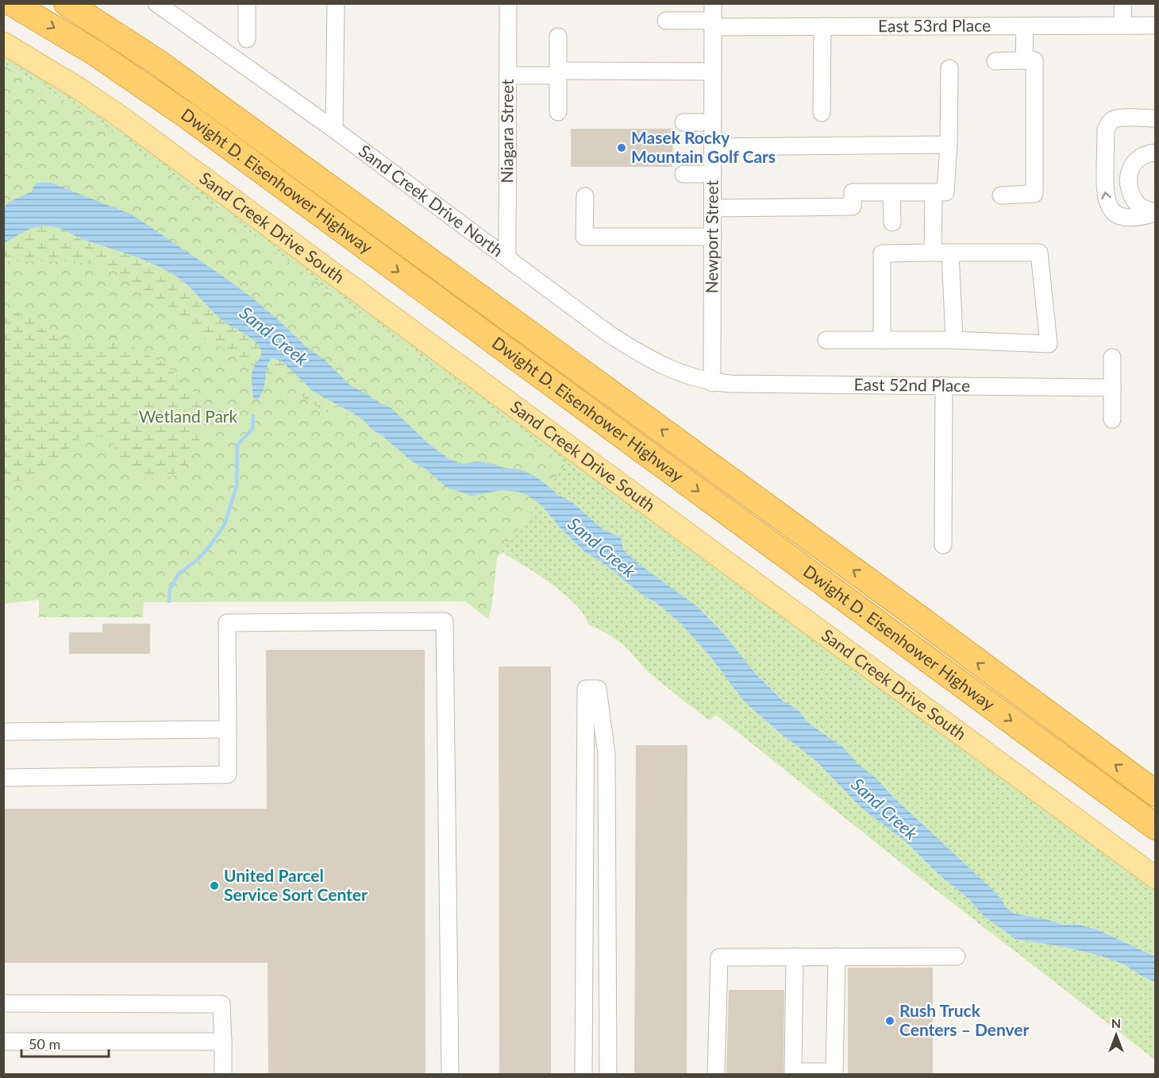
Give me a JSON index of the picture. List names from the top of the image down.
{
  "streets": {
    "highway": ["Dwight D. Eisenhower Highway"],
    "main road": ["Sand Creek Drive South"],
    "street": [
      "East 53rd Place",
      "Niagara Street",
      "Sand Creek Drive North",
      "Newport Street",
      "East 52nd Place"
    ]
  },
  "crossings": [
    ["East 53rd Place", "Newport Street"],
    ["Niagara Street", "Sand Creek Drive North"],
    ["Sand Creek Drive North", "Newport Street"],
    ["Sand Creek Drive North", "East 52nd Place"],
    ["Newport Street", "East 52nd Place"]
  ],
  "water": ["Sand Creek"],
  "parks": ["Wetland Park"],
  "places": ["Masek Rocky Mountain Golf Cars", "United Parcel Service Sort Center", "Rush Truck Centers – Denver"],
  "scale_bar": "50 m",
  "north": "top"
}
